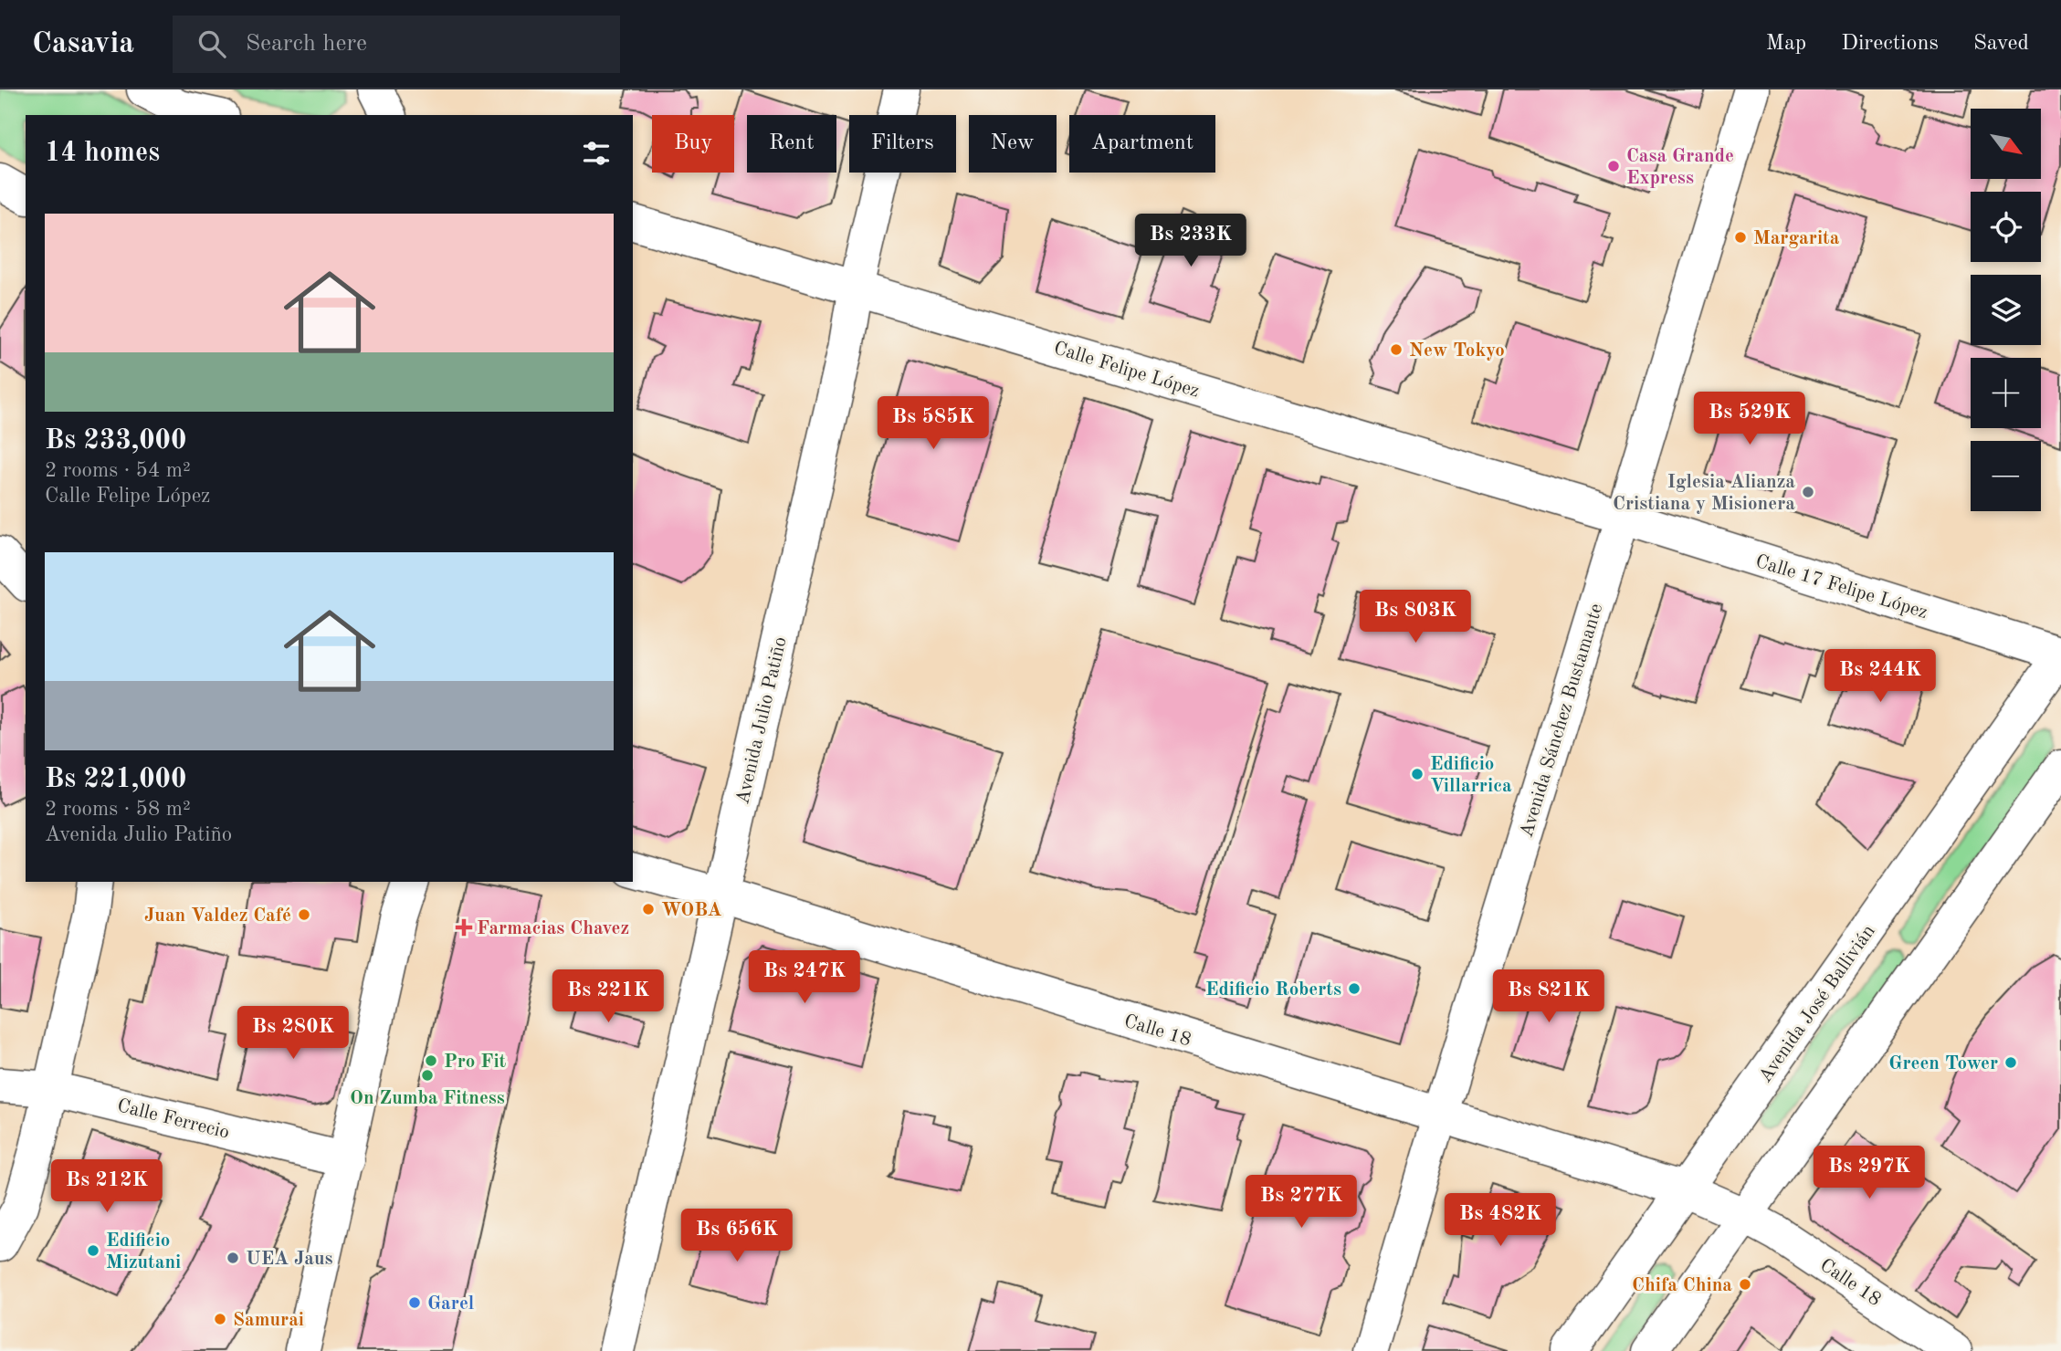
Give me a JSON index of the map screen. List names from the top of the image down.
{
  "streets": {
    "street": [
      "Calle Felipe López",
      "Calle 17 Felipe López",
      "Avenida Julio Patiño",
      "Avenida Sánchez Bustamante",
      "Avenida José Ballivián",
      "Calle 18",
      "Calle Ferrecio"
    ]
  },
  "crossings": [
    ["Calle Felipe López", "Calle 17 Felipe López"],
    ["Calle Felipe López", "Avenida Julio Patiño"],
    ["Calle Felipe López", "Avenida Sánchez Bustamante"],
    ["Calle 17 Felipe López", "Avenida Sánchez Bustamante"],
    ["Calle 17 Felipe López", "Avenida José Ballivián"],
    ["Avenida Julio Patiño", "Calle 18"],
    ["Avenida Sánchez Bustamante", "Calle 18"],
    ["Avenida José Ballivián", "Calle 18"]
  ],
  "places": {
    "other": [
      "Casa Grande Express",
      "Margarita",
      "New Tokyo",
      "Iglesia Alianza Cristiana y Misionera",
      "Edificio Villarrica",
      "WOBA",
      "Juan Valdez Café",
      "Edificio Roberts",
      "Pro Fit",
      "Green Tower",
      "On Zumba Fitness",
      "Edificio Mizutani",
      "UEA Jaus",
      "Chifa China",
      "Garel",
      "Samurai"
    ],
    "health": ["Farmacias Chavez"]
  },
  "north": "bottom right",
  "page": {
    "header": "Casavia",
    "search": "Search here",
    "nav": ["Map", "Directions", "Saved"],
    "map_buttons": ["+", "−"],
    "chip": [
      "Buy",
      "Rent",
      "Filters",
      "New",
      "Apartment"
    ],
    "heading": "14 homes",
    "list": [
      {
        "name": "Bs 233,000",
        "note": "2 rooms · 54 m² · Calle Felipe López"
      },
      {
        "name": "Bs 221,000",
        "note": "2 rooms · 58 m² · Avenida Julio Patiño"
      }
    ],
    "price": [
      "Bs 233K",
      "Bs 529K",
      "Bs 585K",
      "Bs 803K",
      "Bs 244K",
      "Bs 247K",
      "Bs 221K",
      "Bs 821K",
      "Bs 280K",
      "Bs 297K",
      "Bs 212K",
      "Bs 277K",
      "Bs 482K",
      "Bs 656K"
    ]
  }
}
